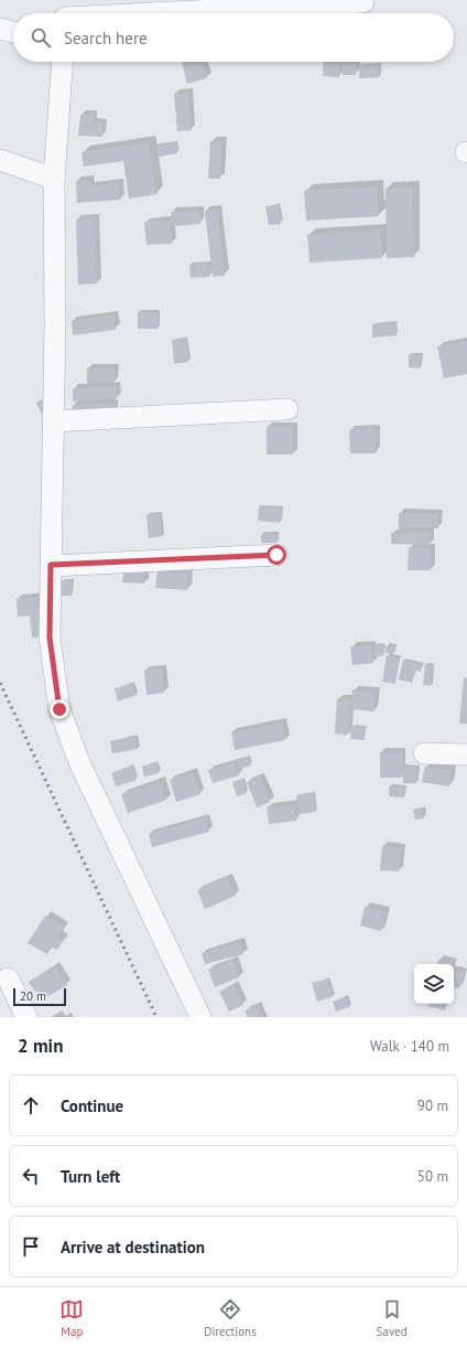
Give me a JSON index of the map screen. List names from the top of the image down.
{
  "scale_bar": "20 m",
  "page": {
    "search": "Search here",
    "scale": "20 m",
    "heading": ["2 min", "Walk · 140 m"],
    "list": [
      ["Continue", "90 m"],
      ["Turn left", "50 m"],
      "Arrive at destination"
    ],
    "nav": ["Map", "Directions", "Saved"]
  }
}
